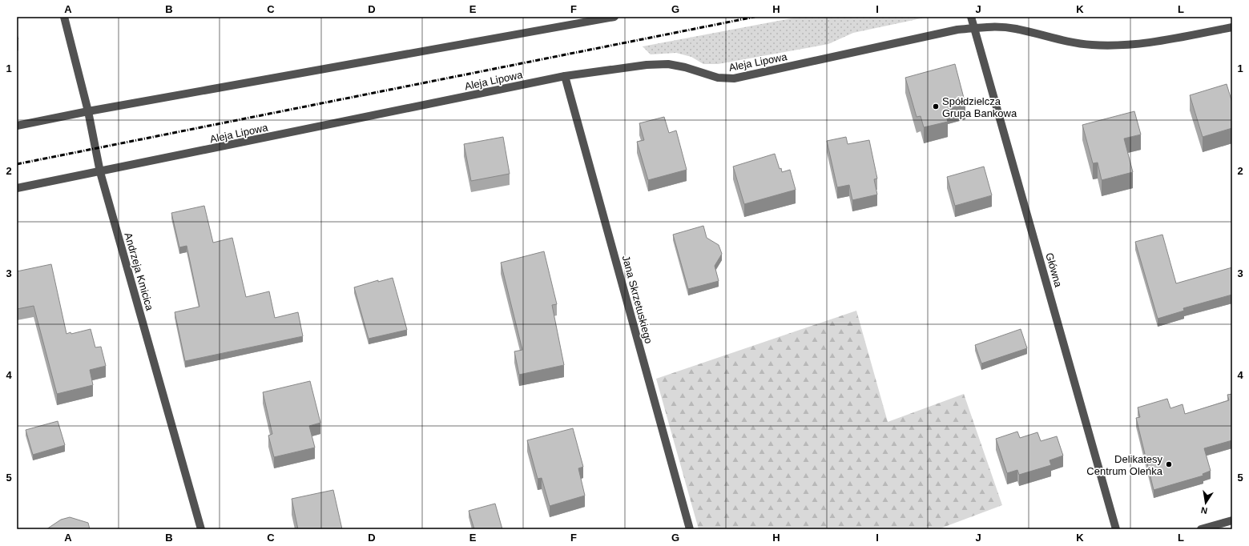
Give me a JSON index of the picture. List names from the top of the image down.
{
  "streets": {
    "street": [
      "Aleja Lipowa",
      "Główna",
      "Andrzeja Kmicica",
      "Jana Skrzetuskiego"
    ]
  },
  "crossings": [
    ["Aleja Lipowa", "Główna"],
    ["Aleja Lipowa", "Andrzeja Kmicica"],
    ["Aleja Lipowa", "Jana Skrzetuskiego"]
  ],
  "places": ["Spółdzielcza Grupa Bankowa", "Delikatesy Centrum Oleńka"],
  "north": "bottom",
  "grid": {
    "columns": [
      "A",
      "B",
      "C",
      "D",
      "E",
      "F",
      "G",
      "H",
      "I",
      "J",
      "K",
      "L"
    ],
    "rows": [
      "1",
      "2",
      "3",
      "4",
      "5"
    ]
  }
}
